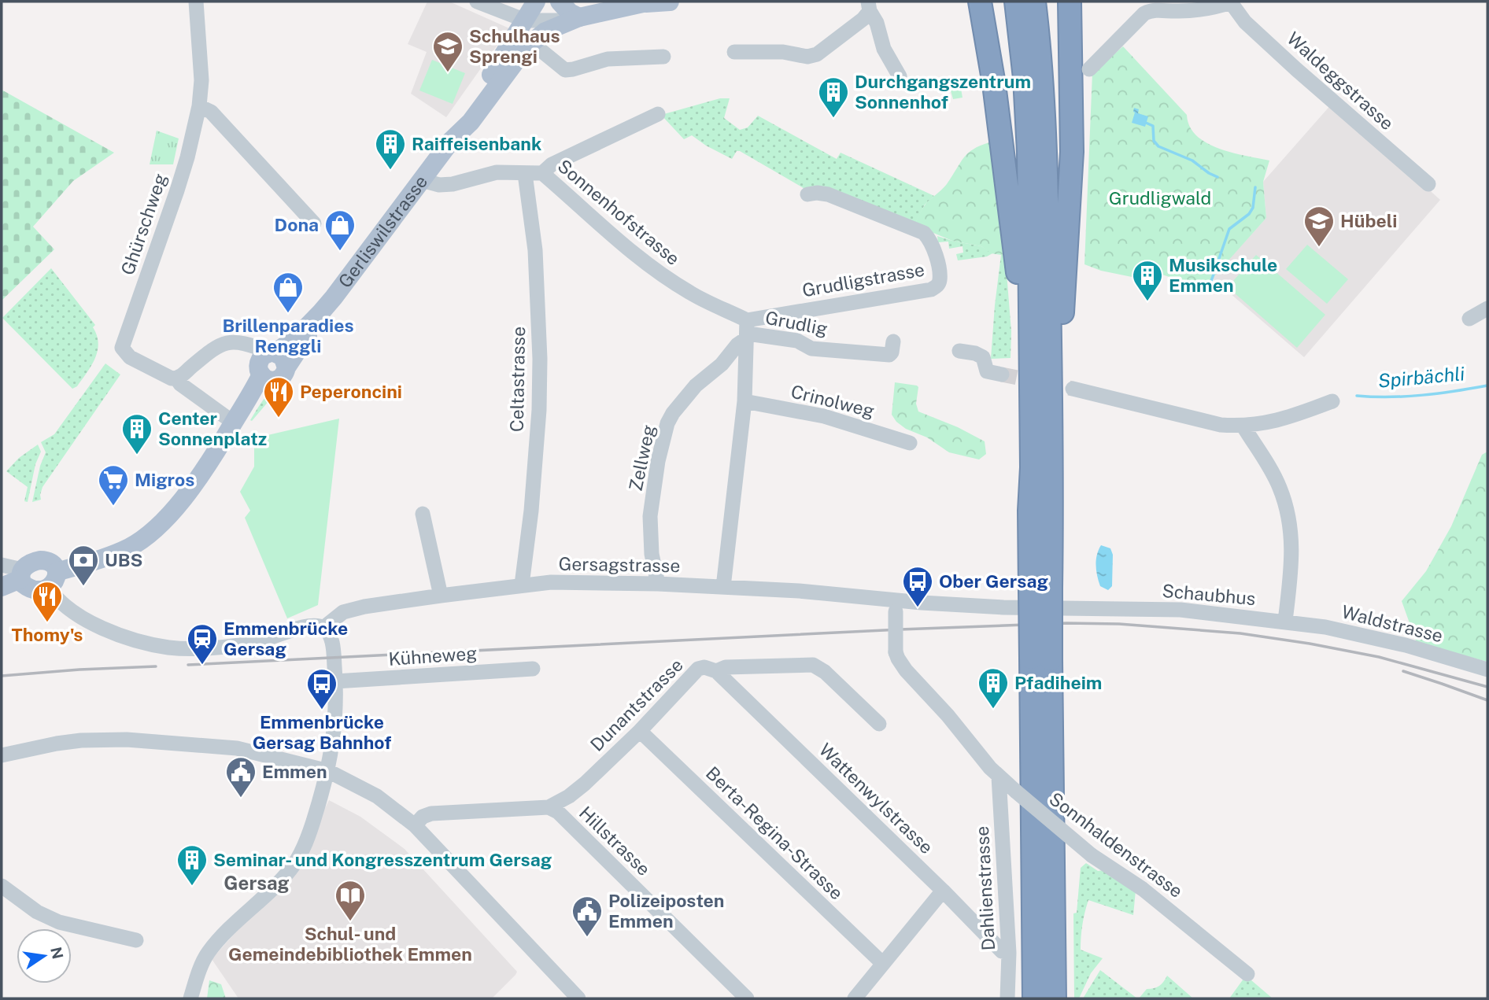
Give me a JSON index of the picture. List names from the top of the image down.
{
  "streets": {
    "main road": ["Gerliswilstrasse"],
    "street": [
      "Waldeggstrasse",
      "Sonnenhofstrasse",
      "Ghürschweg",
      "Grudligstrasse",
      "Grudlig",
      "Celtastrasse",
      "Crinolweg",
      "Zellweg",
      "Gersagstrasse",
      "Schaubhus",
      "Waldstrasse",
      "Kühneweg",
      "Dunantstrasse",
      "Wattenwylstrasse",
      "Berta-Regina-Strasse",
      "Hillstrasse",
      "Sonnhaldenstrasse",
      "Dahlienstrasse"
    ]
  },
  "crossings": [
    ["Sonnenhofstrasse", "Gerliswilstrasse"],
    ["Sonnenhofstrasse", "Grudligstrasse"],
    ["Sonnenhofstrasse", "Grudlig"],
    ["Sonnenhofstrasse", "Celtastrasse"],
    ["Sonnenhofstrasse", "Zellweg"],
    ["Grudligstrasse", "Grudlig"],
    ["Grudligstrasse", "Zellweg"],
    ["Grudlig", "Zellweg"],
    ["Celtastrasse", "Gersagstrasse"],
    ["Zellweg", "Gersagstrasse"],
    ["Gersagstrasse", "Schaubhus"],
    ["Gersagstrasse", "Sonnhaldenstrasse"],
    ["Schaubhus", "Waldstrasse"],
    ["Dunantstrasse", "Wattenwylstrasse"],
    ["Dunantstrasse", "Berta-Regina-Strasse"],
    ["Dunantstrasse", "Hillstrasse"],
    ["Wattenwylstrasse", "Dahlienstrasse"],
    ["Sonnhaldenstrasse", "Dahlienstrasse"]
  ],
  "districts": ["Gersag"],
  "water": ["Spirbächli"],
  "parks": ["Grudligwald"],
  "places": {
    "school or university": ["Schulhaus Sprengi", "Hübeli"],
    "building": [
      "Durchgangszentrum Sonnenhof",
      "Raiffeisenbank",
      "Musikschule Emmen",
      "Center Sonnenplatz",
      "Pfadiheim",
      "Seminar- und Kongresszentrum Gersag"
    ],
    "shop": ["Dona", "Brillenparadies Renggli"],
    "restaurant": ["Peperoncini", "Thomy's"],
    "supermarket": ["Migros"],
    "bank": ["UBS"],
    "bus stop": ["Ober Gersag", "Emmenbrücke Gersag Bahnhof"],
    "station": ["Emmenbrücke Gersag"],
    "public building": ["Emmen", "Polizeiposten Emmen"],
    "library": ["Schul- und Gemeindebibliothek Emmen"]
  },
  "north": "right"
}
